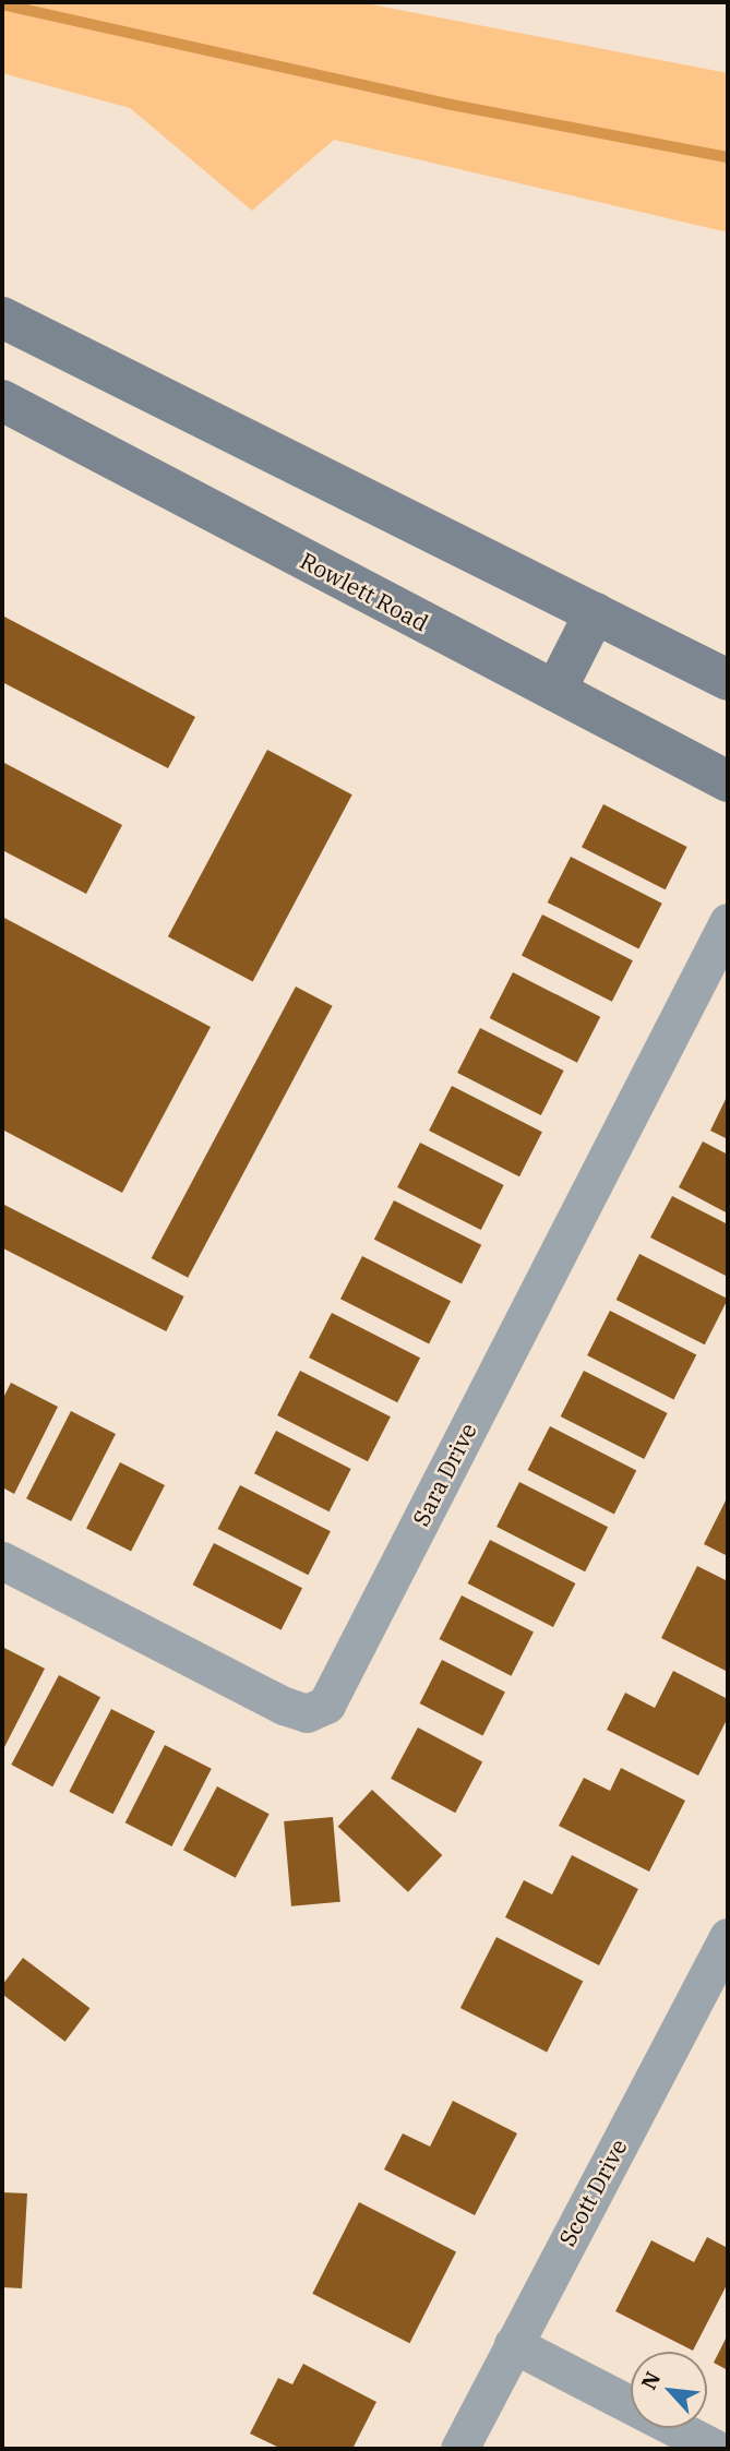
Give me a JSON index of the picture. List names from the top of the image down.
{
  "streets": {
    "main road": ["Rowlett Road"],
    "street": ["Sara Drive", "Scott Drive"]
  },
  "north": "top left"
}
